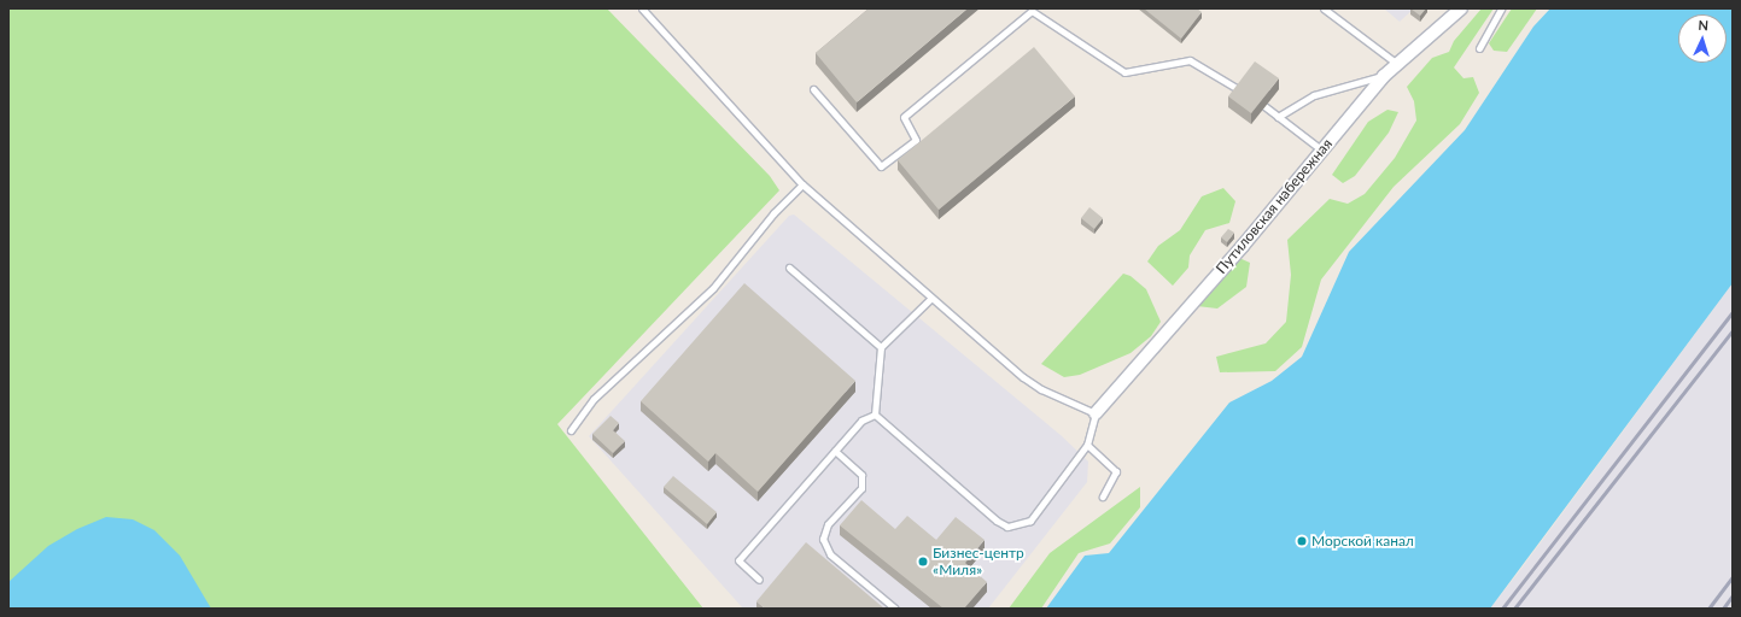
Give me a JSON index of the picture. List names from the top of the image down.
{
  "streets": {
    "street": ["Путиловская набережная"]
  },
  "places": ["Морской канал", "Бизнес-центр «Миля»"],
  "north": "top"
}
